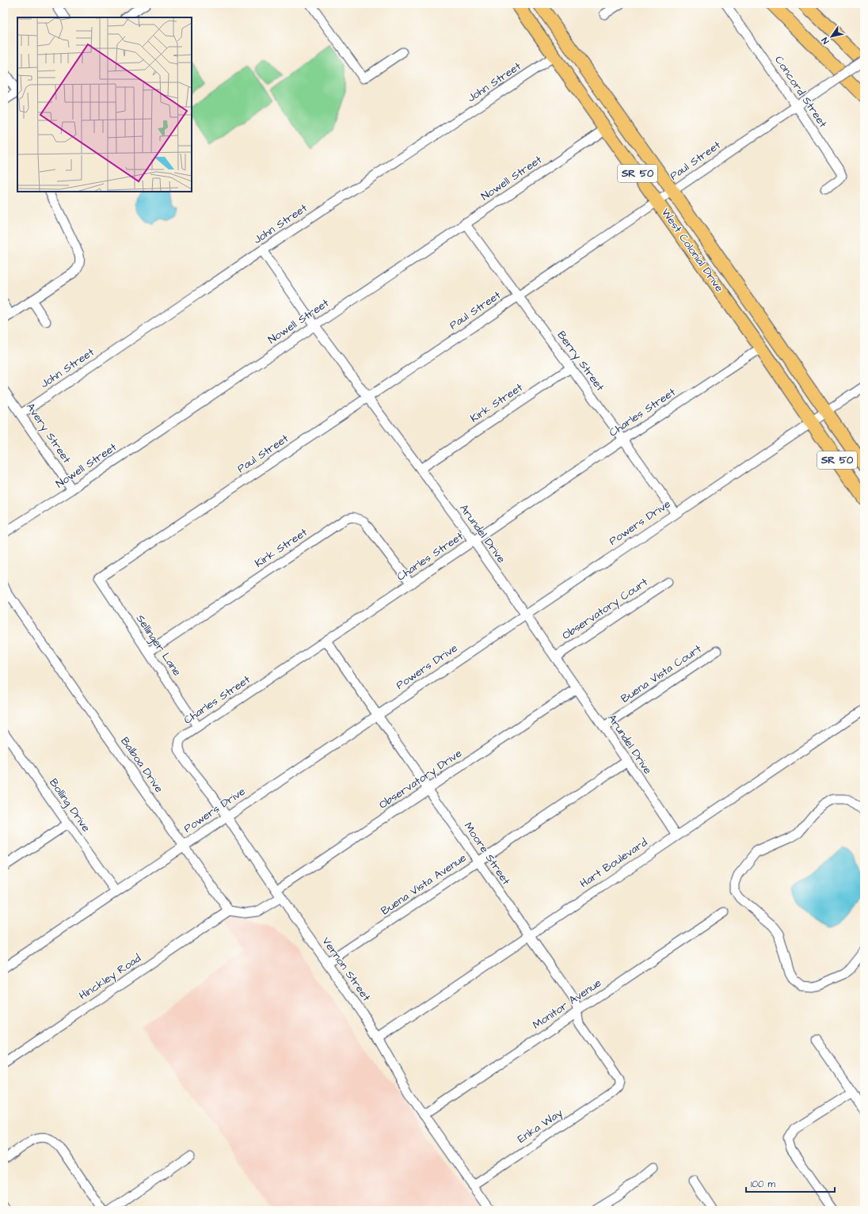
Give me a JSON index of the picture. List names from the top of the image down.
{
  "streets": {
    "highway": ["SR 50", "West Colonial Drive"],
    "street": [
      "John Street",
      "Concord Street",
      "Paul Street",
      "Nowell Street",
      "Berry Street",
      "Kirk Street",
      "Charles Street",
      "Avery Street",
      "Powers Drive",
      "Arundel Drive",
      "Observatory Court",
      "Sellinger Lane",
      "Buena Vista Court",
      "Balboa Drive",
      "Observatory Drive",
      "Bolling Drive",
      "Moore Street",
      "Hart Boulevard",
      "Buena Vista Avenue",
      "Vernon Street",
      "Hinckley Road",
      "Monitor Avenue",
      "Enka Way"
    ]
  },
  "crossings": [
    ["John Street", "West Colonial Drive"],
    ["John Street", "Avery Street"],
    ["John Street", "Arundel Drive"],
    ["Concord Street", "Paul Street"],
    ["Paul Street", "West Colonial Drive"],
    ["Paul Street", "Berry Street"],
    ["Paul Street", "Arundel Drive"],
    ["Paul Street", "Sellinger Lane"],
    ["Nowell Street", "West Colonial Drive"],
    ["Nowell Street", "Berry Street"],
    ["Nowell Street", "Avery Street"],
    ["Nowell Street", "Arundel Drive"],
    ["West Colonial Drive", "Charles Street"],
    ["West Colonial Drive", "Powers Drive"],
    ["Berry Street", "Kirk Street"],
    ["Berry Street", "Charles Street"],
    ["Berry Street", "Powers Drive"],
    ["Kirk Street", "Charles Street"],
    ["Kirk Street", "Arundel Drive"],
    ["Kirk Street", "Sellinger Lane"],
    ["Charles Street", "Arundel Drive"],
    ["Charles Street", "Sellinger Lane"],
    ["Charles Street", "Moore Street"],
    ["Charles Street", "Vernon Street"],
    ["Powers Drive", "Arundel Drive"],
    ["Powers Drive", "Balboa Drive"],
    ["Powers Drive", "Bolling Drive"],
    ["Powers Drive", "Moore Street"],
    ["Powers Drive", "Vernon Street"],
    ["Arundel Drive", "Observatory Court"],
    ["Arundel Drive", "Buena Vista Court"],
    ["Arundel Drive", "Observatory Drive"],
    ["Arundel Drive", "Hart Boulevard"],
    ["Arundel Drive", "Buena Vista Avenue"],
    ["Balboa Drive", "Hinckley Road"],
    ["Observatory Drive", "Moore Street"],
    ["Observatory Drive", "Vernon Street"],
    ["Moore Street", "Hart Boulevard"],
    ["Moore Street", "Buena Vista Avenue"],
    ["Moore Street", "Monitor Avenue"],
    ["Moore Street", "Enka Way"],
    ["Hart Boulevard", "Vernon Street"],
    ["Buena Vista Avenue", "Vernon Street"],
    ["Vernon Street", "Monitor Avenue"],
    ["Vernon Street", "Enka Way"]
  ],
  "scale_bar": "100 m",
  "north": "bottom left"
}
